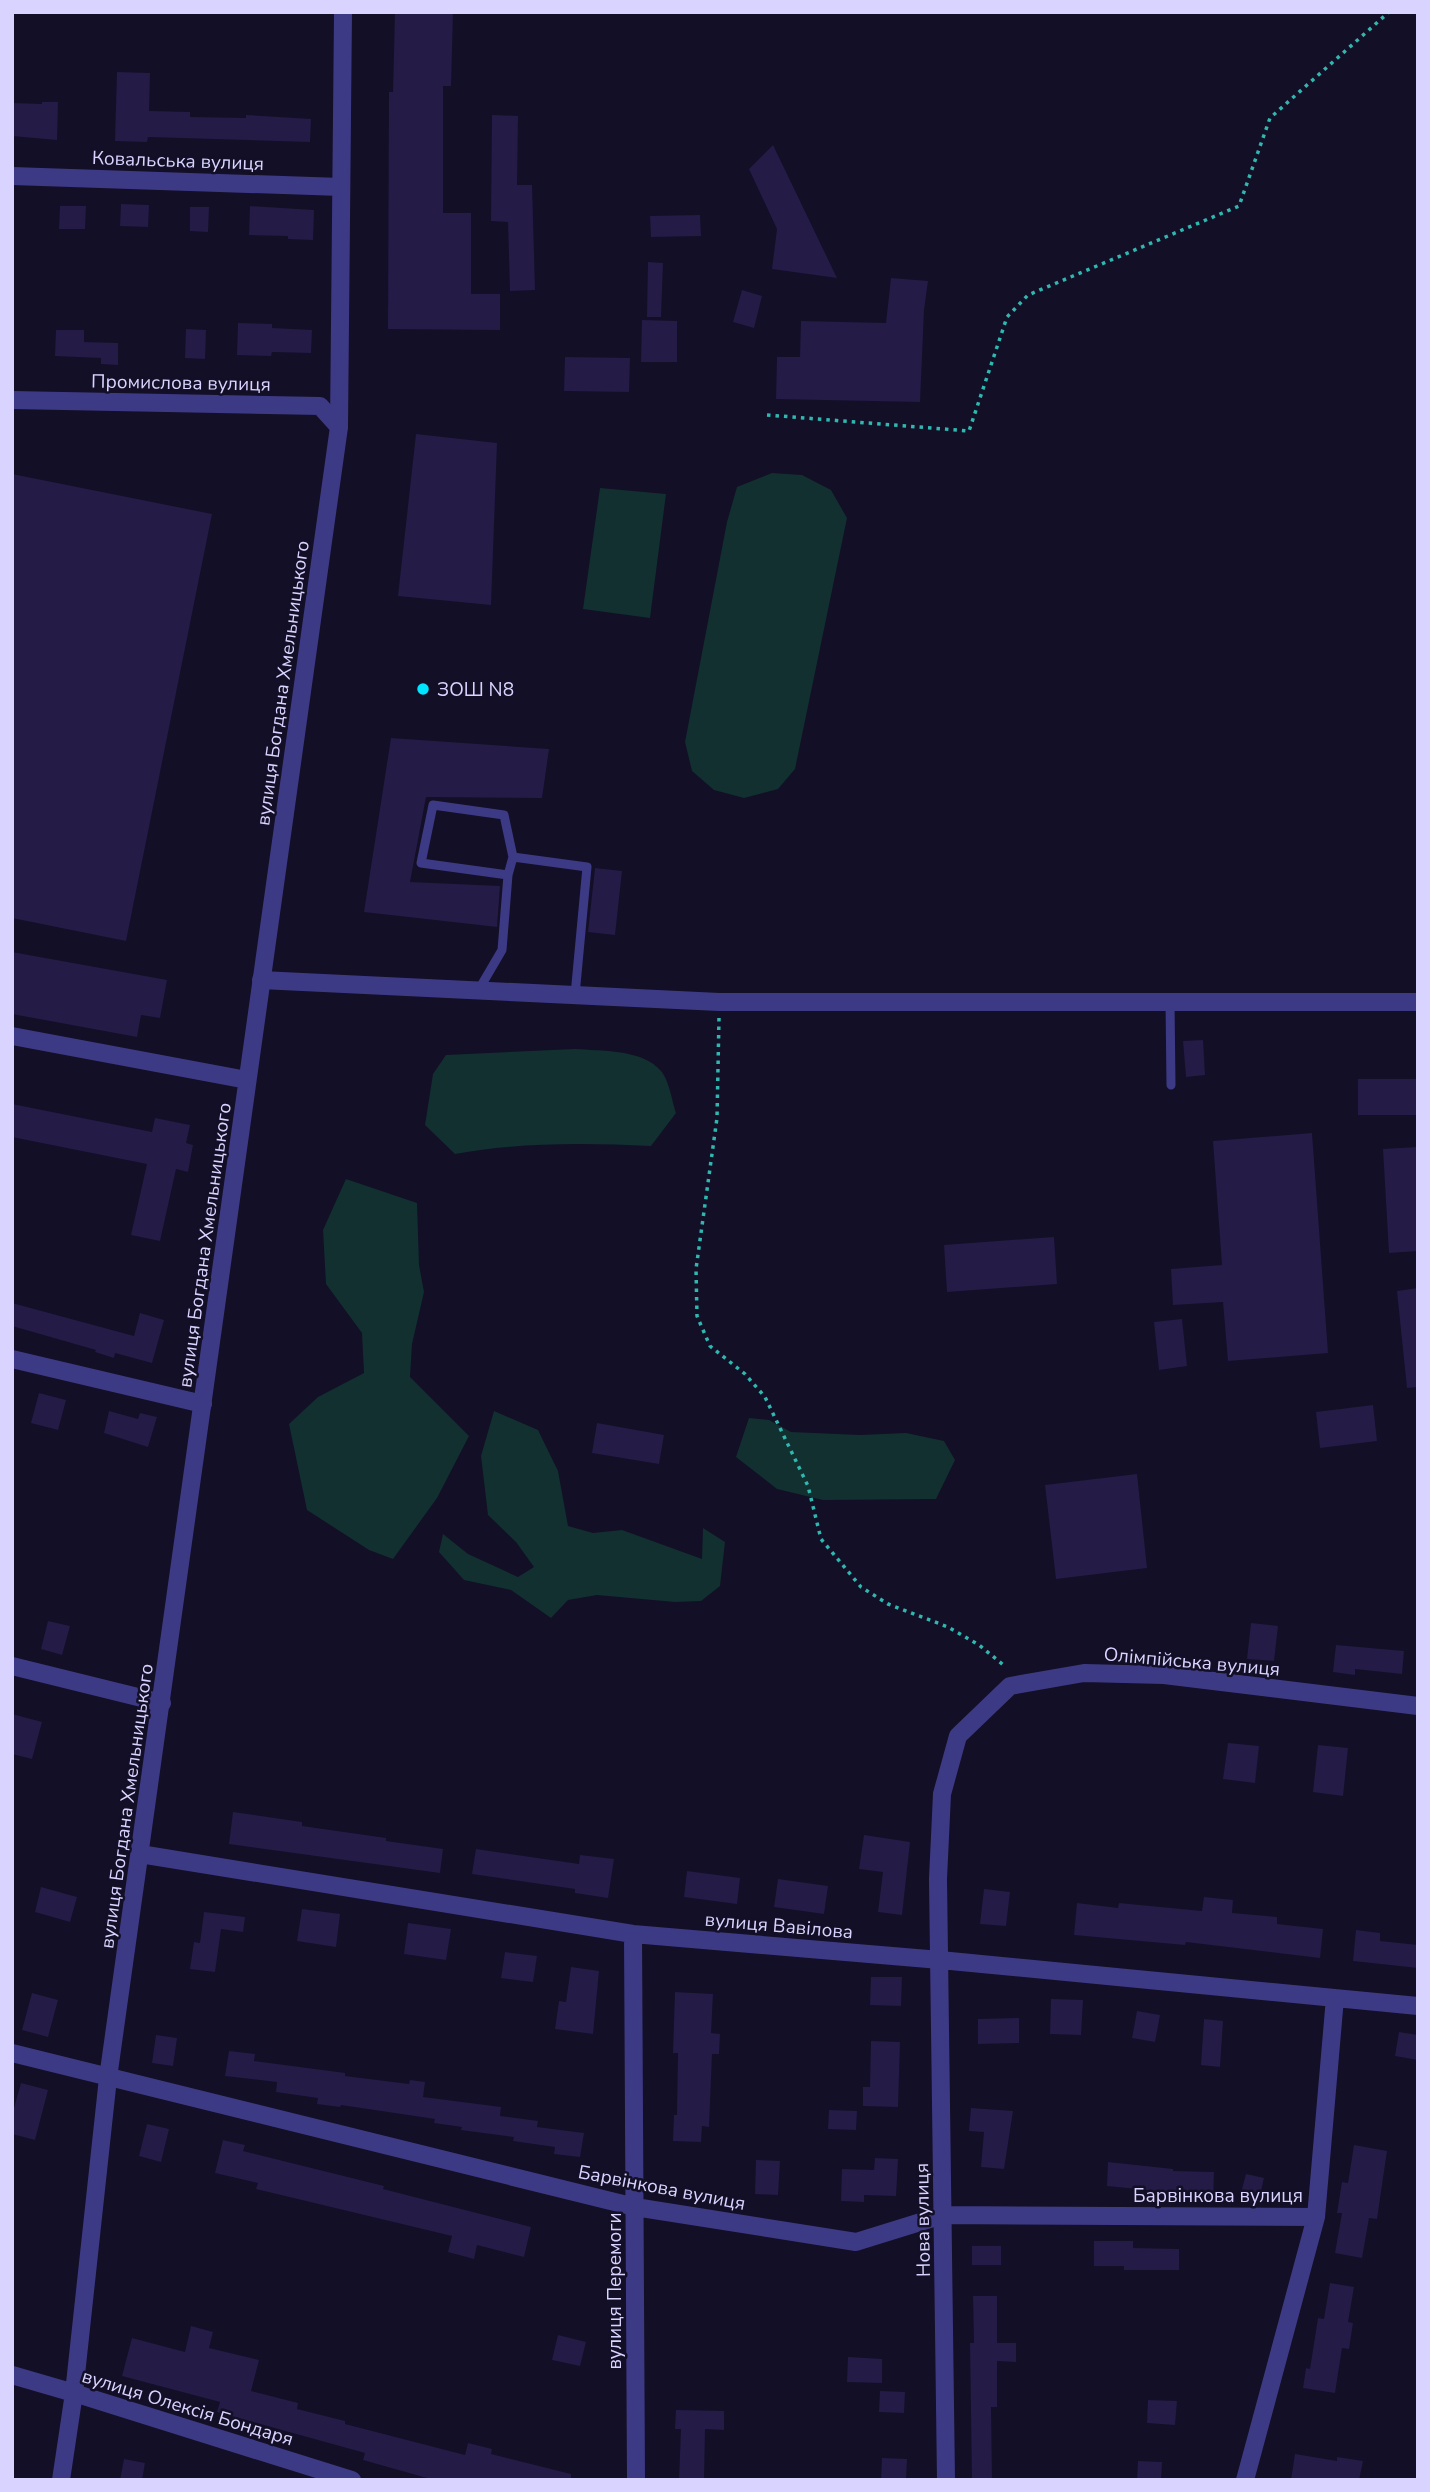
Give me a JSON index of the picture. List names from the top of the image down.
{
  "streets": {
    "street": [
      "Ковальська вулиця",
      "Промислова вулиця",
      "вулиця Богдана Хмельницького",
      "Олімпійська вулиця",
      "вулиця Вавілова",
      "Барвінкова вулиця",
      "Нова вулиця",
      "вулиця Перемоги",
      "вулиця Олексія Бондаря"
    ]
  },
  "crossings": [
    ["Ковальська вулиця", "вулиця Богдана Хмельницького"],
    ["Промислова вулиця", "вулиця Богдана Хмельницького"],
    ["вулиця Богдана Хмельницького", "вулиця Вавілова"],
    ["вулиця Богдана Хмельницького", "Барвінкова вулиця"],
    ["вулиця Богдана Хмельницького", "вулиця Олексія Бондаря"],
    ["Олімпійська вулиця", "вулиця Вавілова"],
    ["Олімпійська вулиця", "Нова вулиця"],
    ["вулиця Вавілова", "Нова вулиця"],
    ["вулиця Вавілова", "вулиця Перемоги"],
    ["Барвінкова вулиця", "Нова вулиця"],
    ["Барвінкова вулиця", "вулиця Перемоги"]
  ],
  "places": ["ЗОШ N8"]
}
